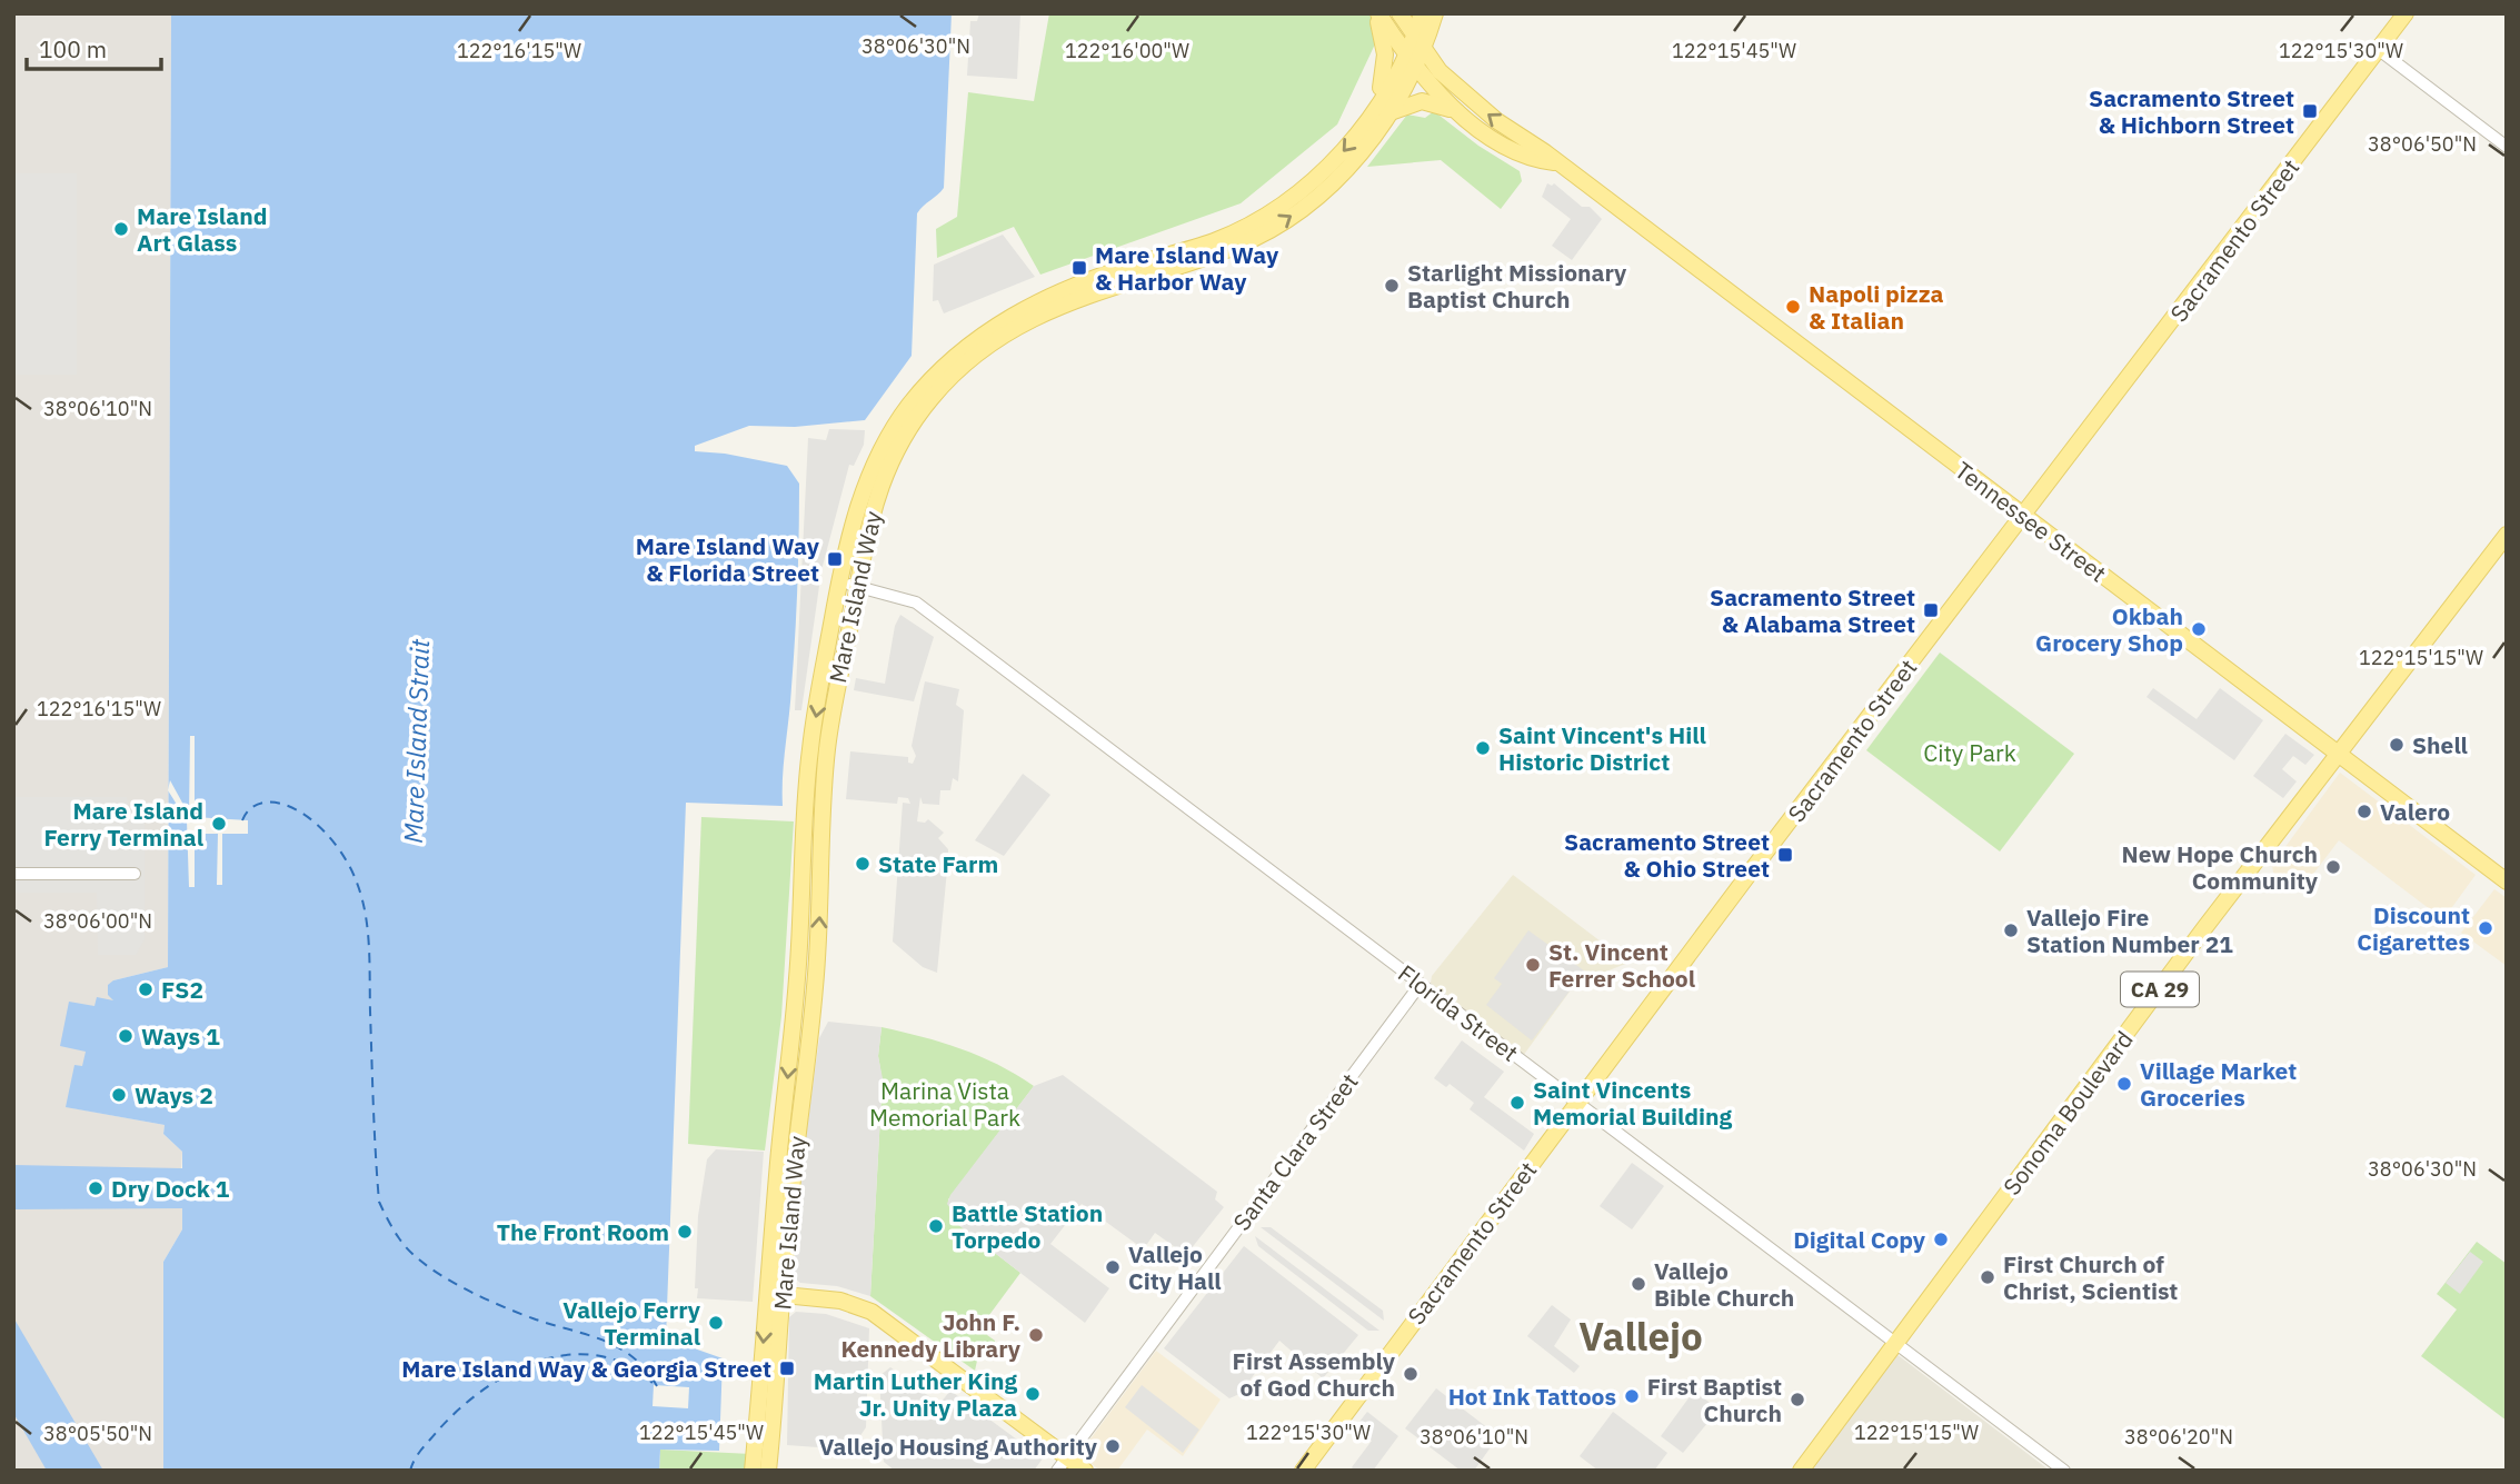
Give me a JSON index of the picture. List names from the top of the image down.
{
  "streets": {
    "main road": [
      "Sacramento Street",
      "Tennessee Street",
      "Mare Island Way",
      "CA 29",
      "Sonoma Boulevard"
    ],
    "street": ["Florida Street", "Santa Clara Street"]
  },
  "crossings": [
    ["Sacramento Street", "Tennessee Street"],
    ["Sacramento Street", "Florida Street"],
    ["Tennessee Street", "Mare Island Way"],
    ["Tennessee Street", "Sonoma Boulevard"],
    ["Mare Island Way", "Florida Street"],
    ["Florida Street", "Sonoma Boulevard"],
    ["Florida Street", "Santa Clara Street"]
  ],
  "districts": ["Vallejo"],
  "water": ["Mare Island Strait"],
  "parks": ["City Park", "Marina Vista Memorial Park"],
  "places": {
    "transit": [
      "Sacramento Street & Hichborn Street",
      "Mare Island Way & Harbor Way",
      "Mare Island Way & Florida Street",
      "Sacramento Street & Alabama Street",
      "Sacramento Street & Ohio Street",
      "Mare Island Way & Georgia Street"
    ],
    "other": [
      "Mare Island Art Glass",
      "Starlight Missionary Baptist Church",
      "Napoli pizza & Italian",
      "Okbah Grocery Shop",
      "Shell",
      "Saint Vincent's Hill Historic District",
      "Valero",
      "Mare Island Ferry Terminal",
      "State Farm",
      "New Hope Church Community",
      "Discount Cigarettes",
      "Vallejo Fire Station Number 21",
      "St. Vincent Ferrer School",
      "FS2",
      "Ways 1",
      "Village Market Groceries",
      "Ways 2",
      "Saint Vincents Memorial Building",
      "Dry Dock 1",
      "Battle Station Torpedo",
      "The Front Room",
      "Digital Copy",
      "Vallejo City Hall",
      "First Church of Christ, Scientist",
      "Vallejo Bible Church",
      "Vallejo Ferry Terminal",
      "John F. Kennedy Library",
      "First Assembly of God Church",
      "Martin Luther King Jr. Unity Plaza",
      "Hot Ink Tattoos",
      "First Baptist Church",
      "Vallejo Housing Authority"
    ]
  },
  "scale_bar": "100 m",
  "coordinates": [
    "38°06'30\"N",
    "122°16'15\"W",
    "122°16'00\"W",
    "122°15'45\"W",
    "122°15'30\"W",
    "38°06'50\"N",
    "38°06'10\"N",
    "122°15'15\"W",
    "38°06'00\"N",
    "38°05'50\"N",
    "38°06'20\"N"
  ]
}
